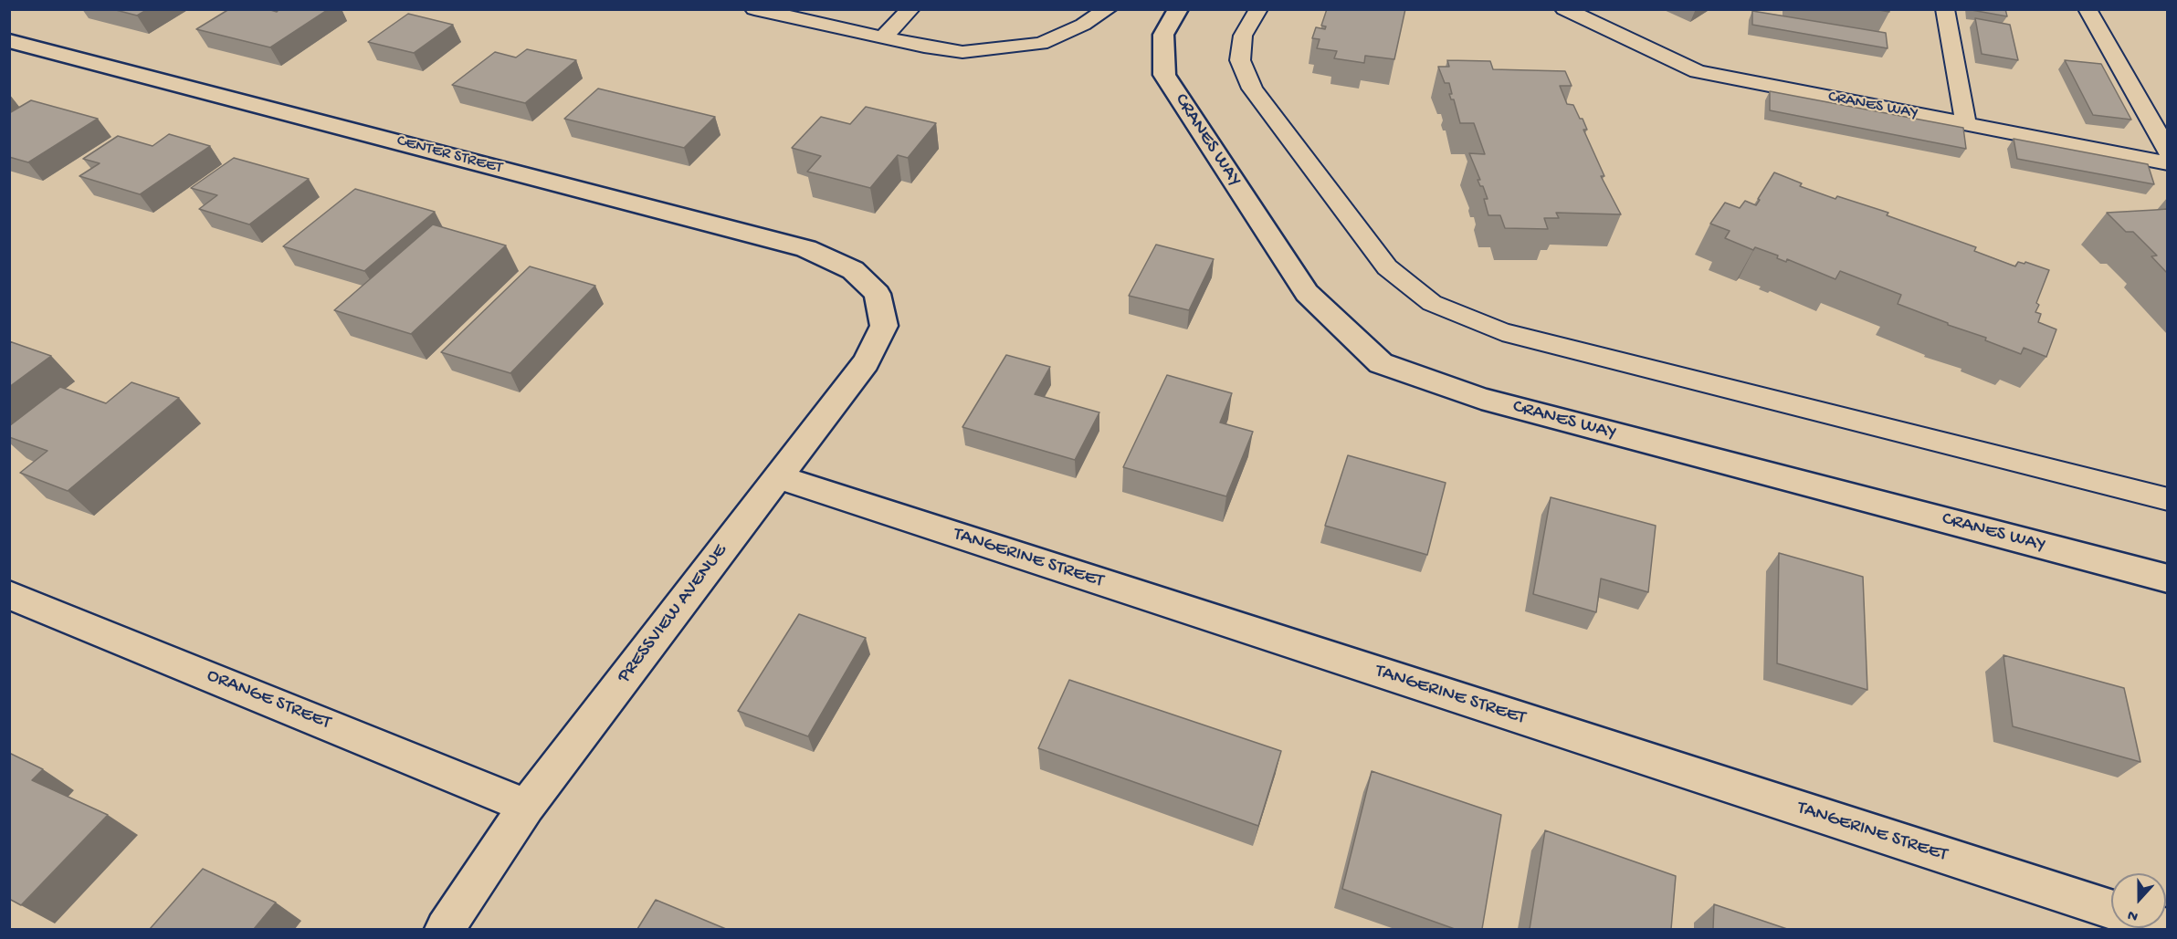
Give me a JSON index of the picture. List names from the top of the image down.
{
  "streets": {
    "street": [
      "CRANES WAY",
      "CENTER STREET",
      "TANGERINE STREET",
      "PRESSVIEW AVENUE",
      "ORANGE STREET"
    ]
  },
  "crossings": [
    ["CENTER STREET", "PRESSVIEW AVENUE"],
    ["TANGERINE STREET", "PRESSVIEW AVENUE"],
    ["PRESSVIEW AVENUE", "ORANGE STREET"]
  ],
  "north": "bottom"
}
